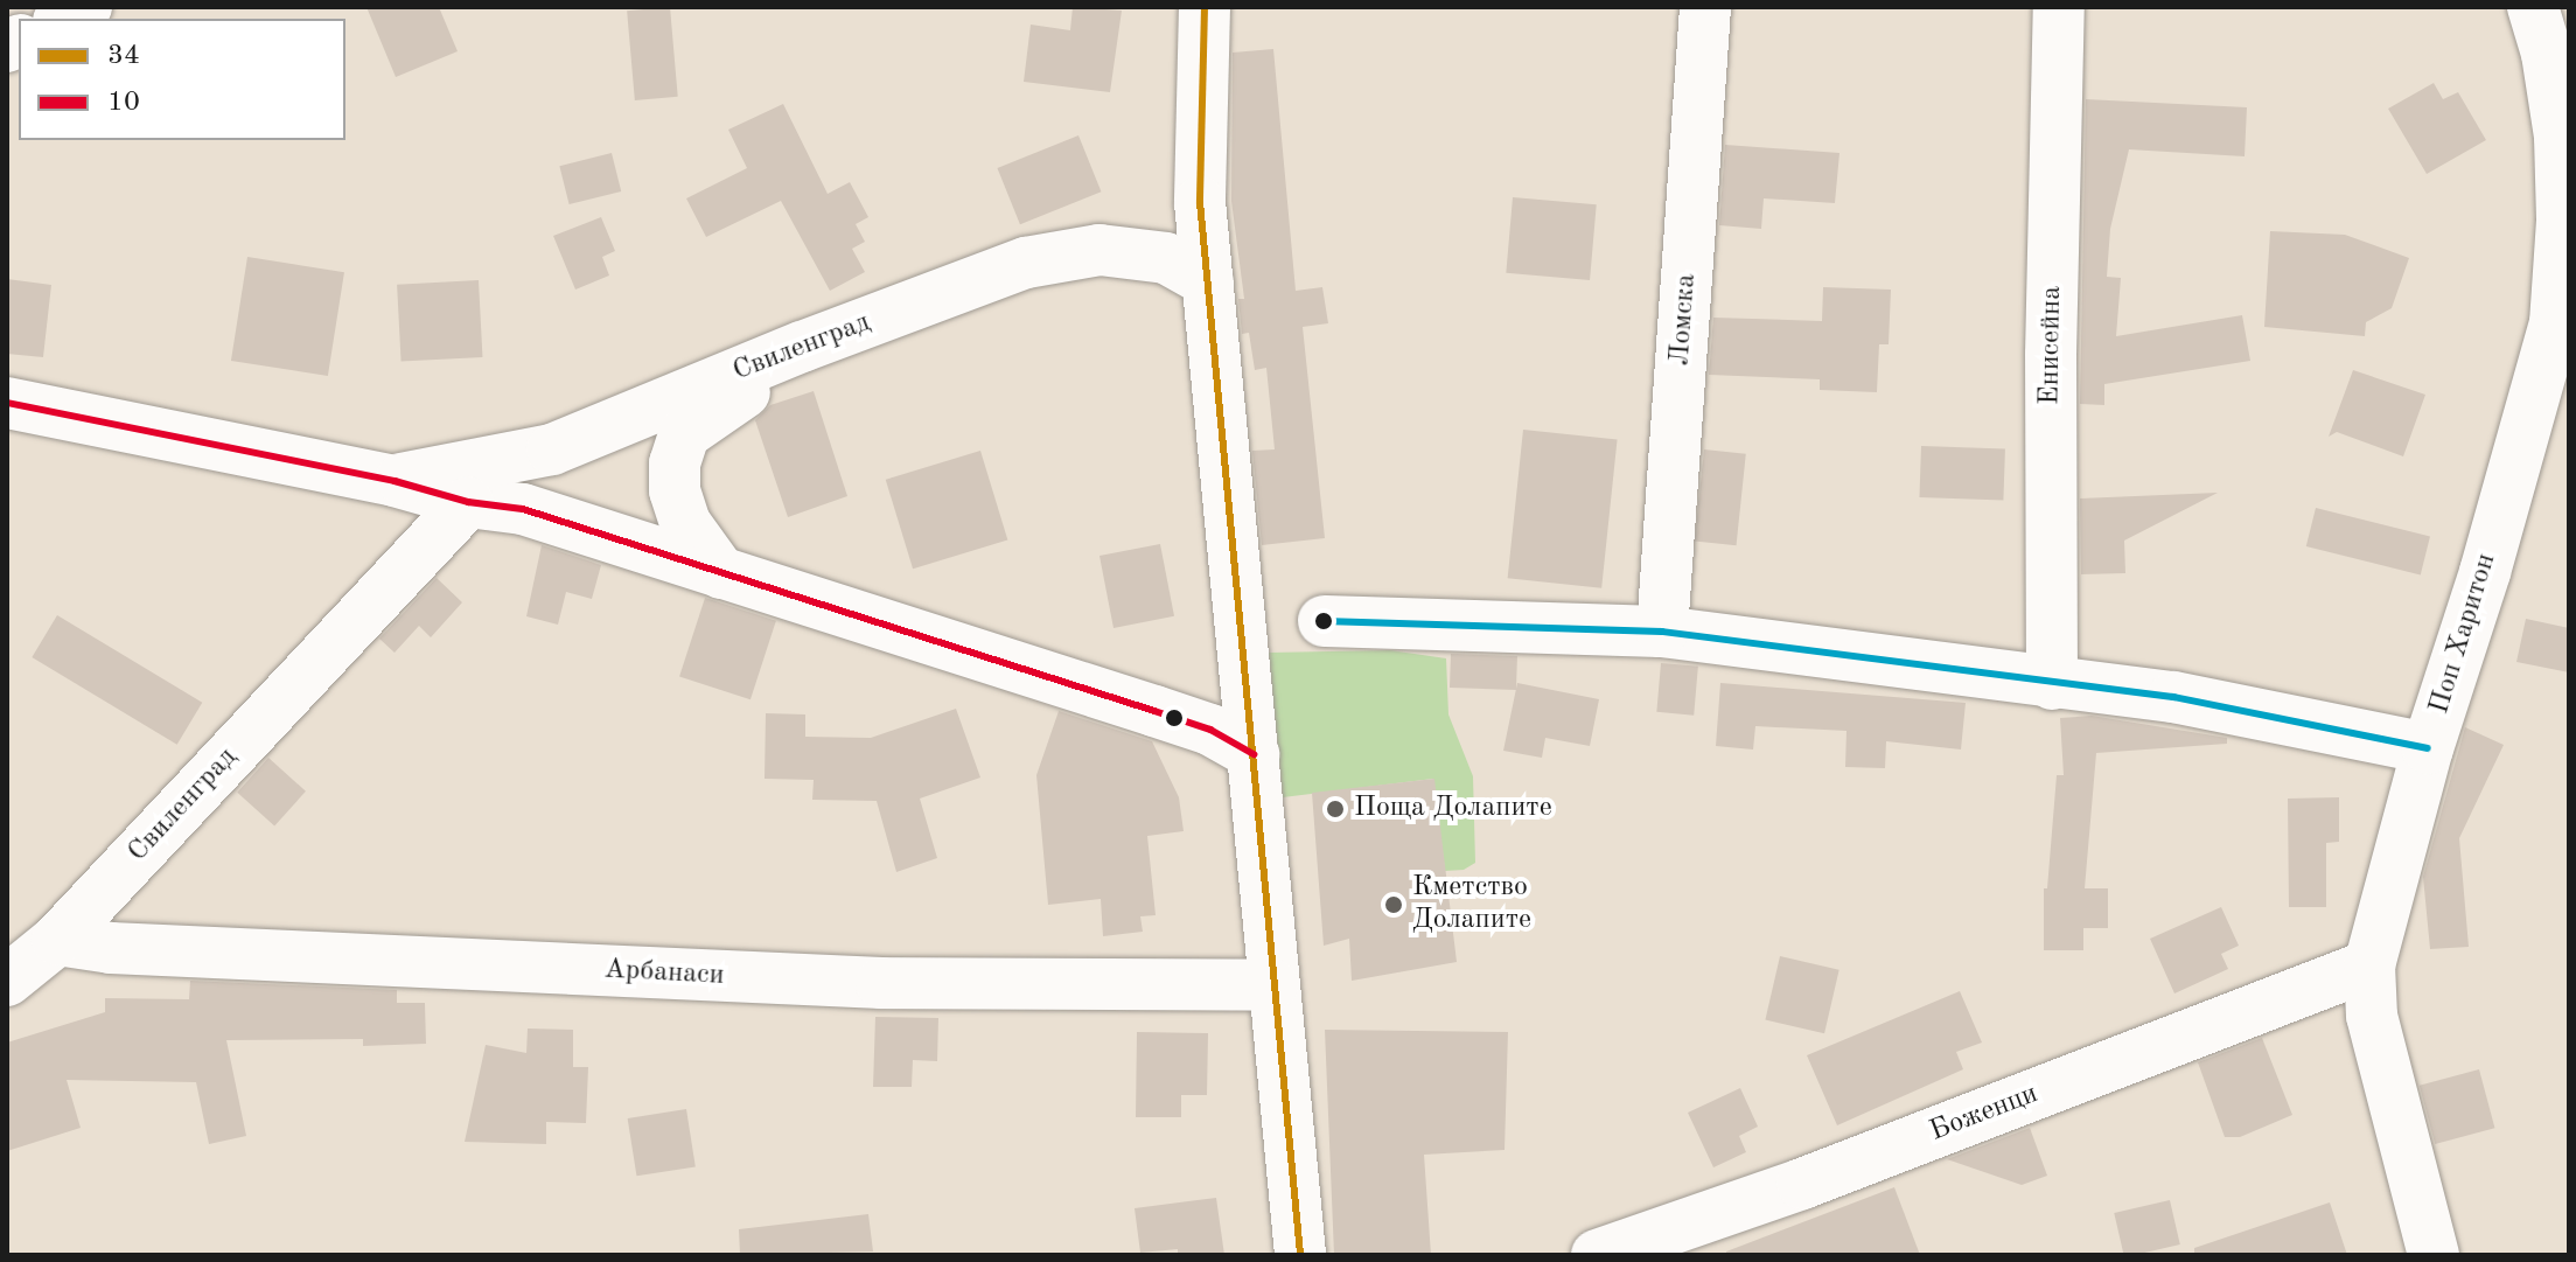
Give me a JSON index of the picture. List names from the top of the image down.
{
  "streets": {
    "street": [
      "Ломска",
      "Енисейна",
      "Свиленград",
      "Поп Харитон",
      "Арбанаси",
      "Боженци"
    ]
  },
  "crossings": [
    ["Свиленград", "Арбанаси"],
    ["Поп Харитон", "Боженци"]
  ],
  "places": ["Поща Долапите", "Кметство Долапите"],
  "lines": ["transit line 34", "transit line 10"],
  "legend": ["34", "10"]
}
